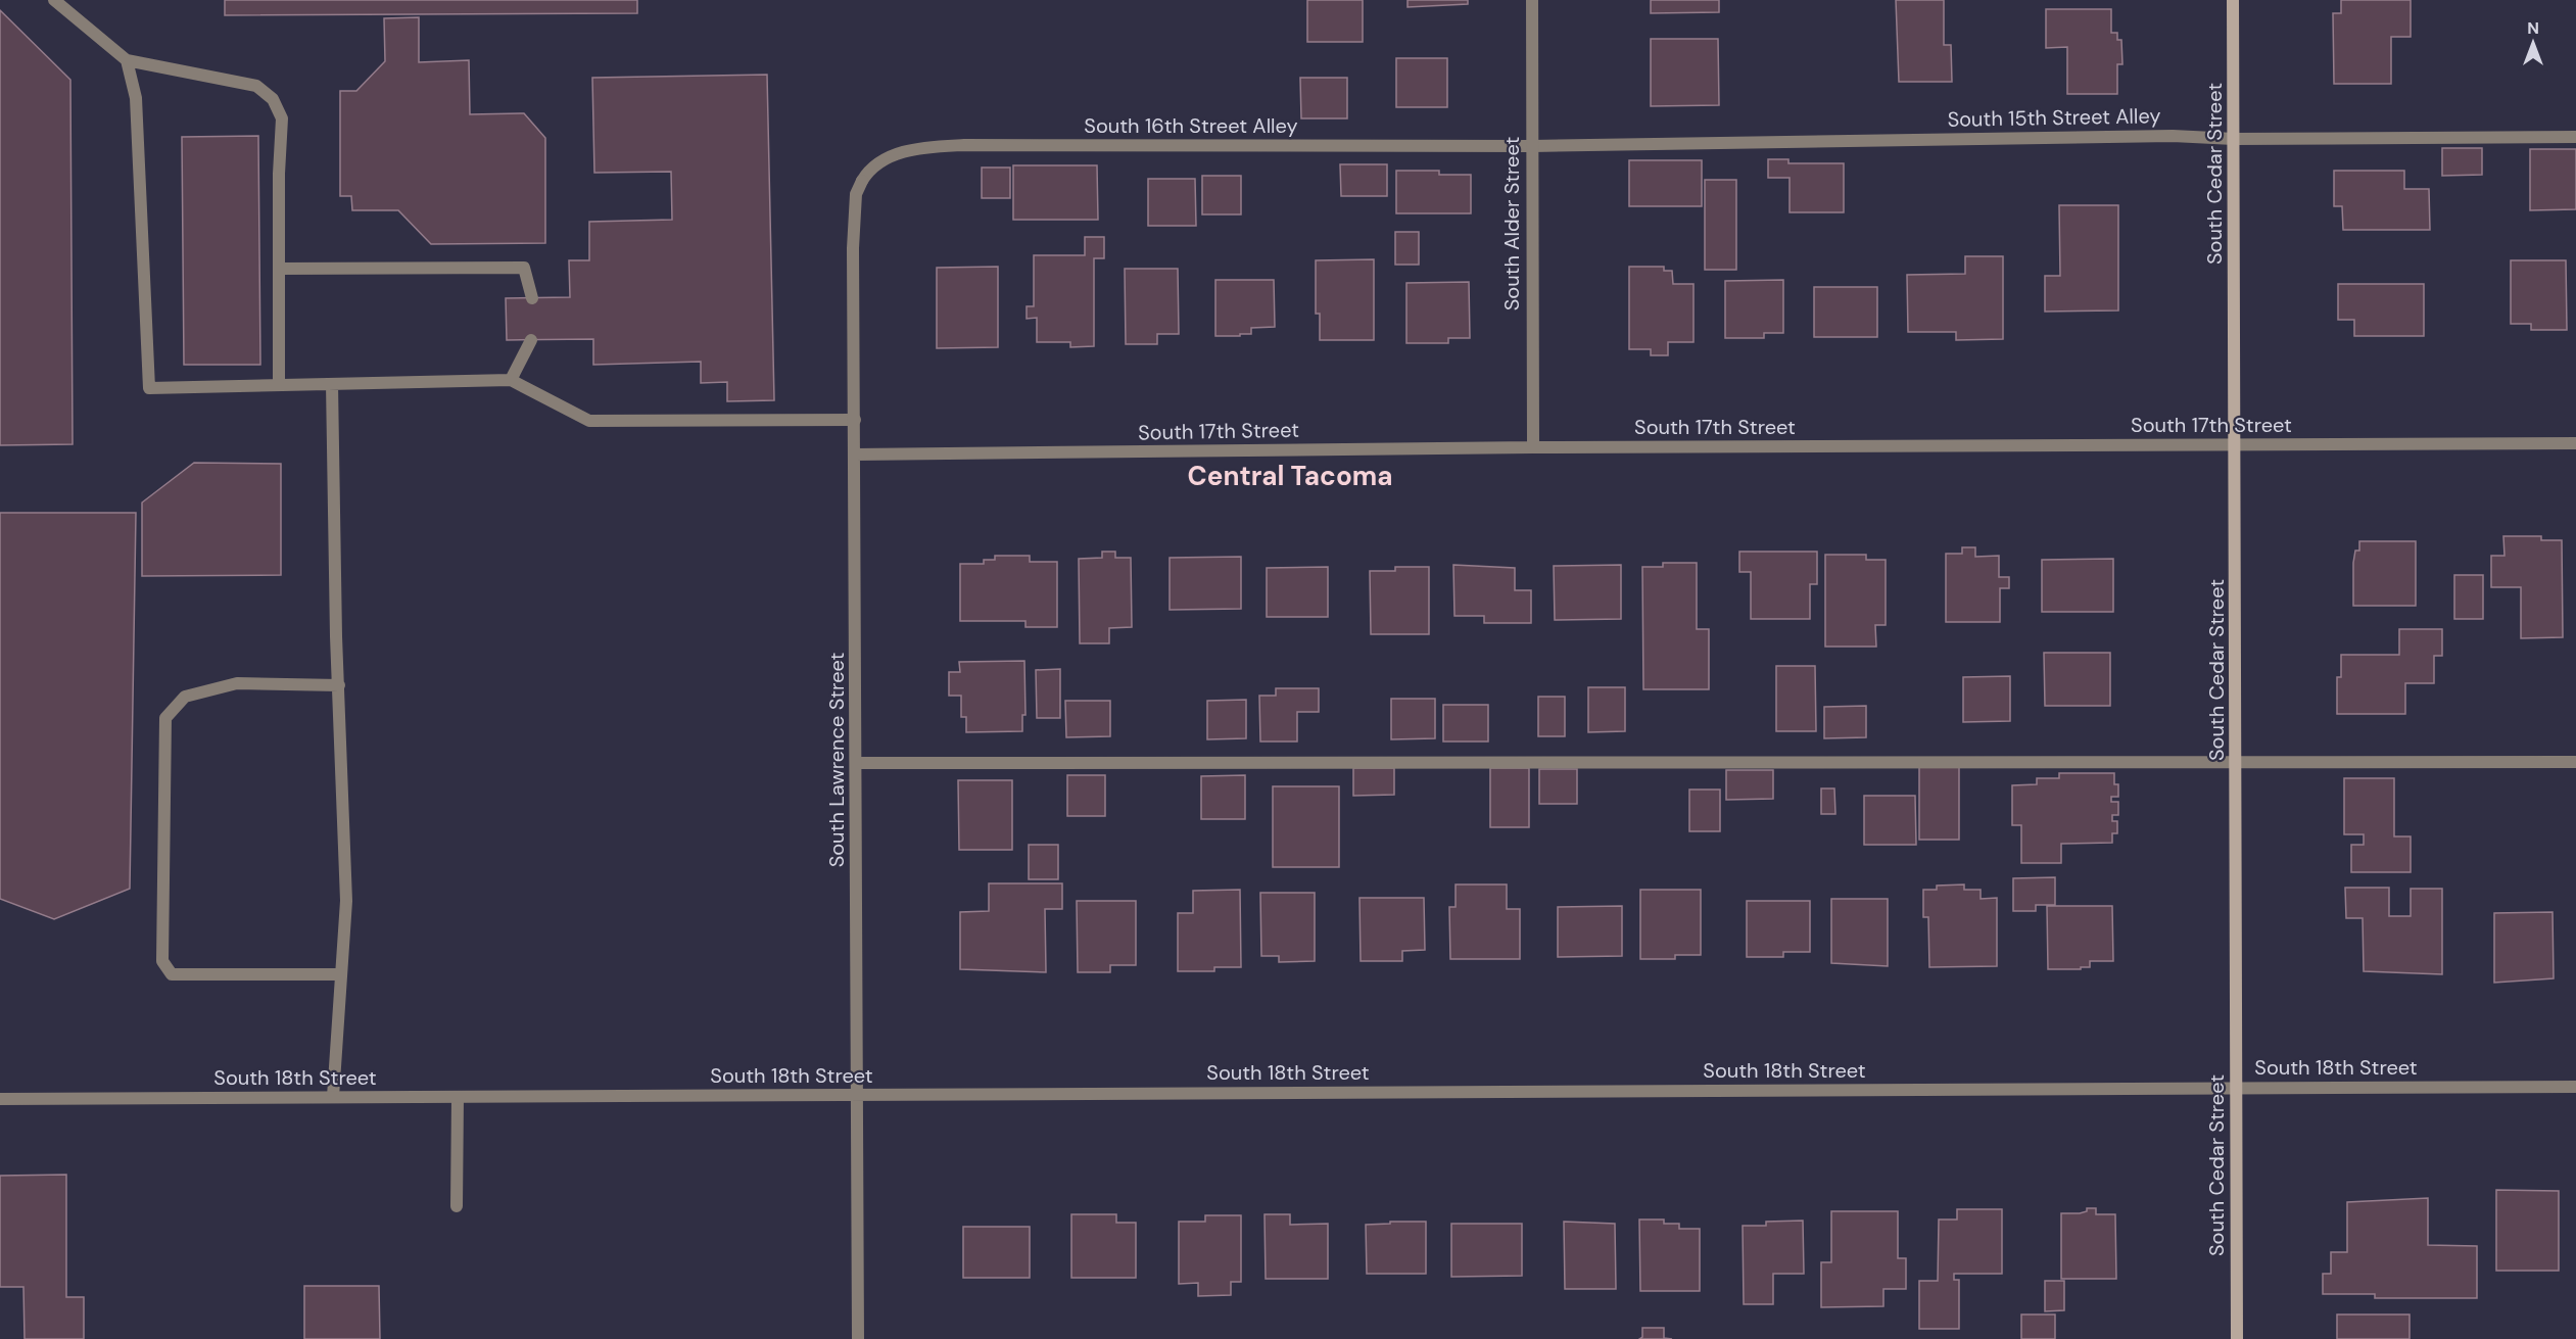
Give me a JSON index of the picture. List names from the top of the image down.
{
  "streets": {
    "main road": ["South Cedar Street"],
    "street": [
      "South 15th Street Alley",
      "South 16th Street Alley",
      "South Alder Street",
      "South 17th Street",
      "South Lawrence Street",
      "South 18th Street"
    ]
  },
  "crossings": [
    ["South 15th Street Alley", "South 16th Street Alley"],
    ["South 15th Street Alley", "South Cedar Street"],
    ["South 15th Street Alley", "South Alder Street"],
    ["South 16th Street Alley", "South Alder Street"],
    ["South 16th Street Alley", "South Lawrence Street"],
    ["South Cedar Street", "South 17th Street"],
    ["South Cedar Street", "South 18th Street"],
    ["South Alder Street", "South 17th Street"],
    ["South 17th Street", "South Lawrence Street"],
    ["South Lawrence Street", "South 18th Street"]
  ],
  "districts": ["Central Tacoma"],
  "north": "top"
}
